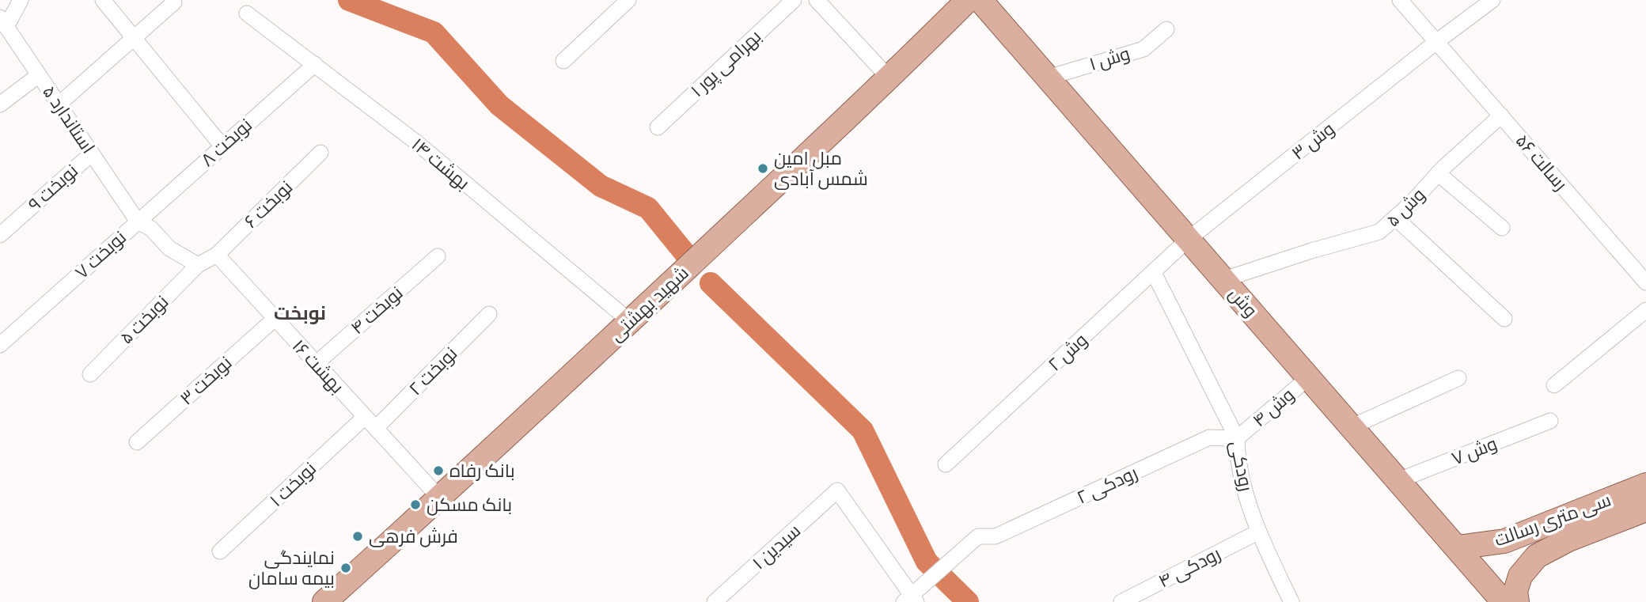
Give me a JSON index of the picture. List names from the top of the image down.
{
  "streets": {
    "main road": ["وش", "شهید بهشتی", "سی متری رسالت"],
    "street": [
      "وش ۱",
      "۱ بهرامی پور",
      "۵ استاندارد",
      "وش ۳",
      "۸ نوبخت",
      "۵۶ رسالت",
      "بهشت ۱۴",
      "۹ نوبخت",
      "نوبخت ۶",
      "وش ۵",
      "۷ نوبخت",
      "۴ نوبخت",
      "۵ نوبخت",
      "وش ۲",
      "۱۶ بهشت",
      "۲ نوبخت",
      "۳ نوبخت",
      "وش ۴",
      "وش ۷",
      "رودکی",
      "۱ نوبخت",
      "رودکی ۲",
      "سیدین ۱",
      "رودکی ۴"
    ]
  },
  "crossings": [
    ["وش ۱", "وش"],
    ["۵ استاندارد", "۸ نوبخت"],
    ["۵ استاندارد", "۹ نوبخت"],
    ["۵ استاندارد", "۷ نوبخت"],
    ["وش ۳", "۵۶ رسالت"],
    ["وش ۳", "وش"],
    ["وش ۳", "وش ۲"],
    ["۸ نوبخت", "بهشت ۱۴"],
    ["۸ نوبخت", "۷ نوبخت"],
    ["۵۶ رسالت", "وش ۵"],
    ["بهشت ۱۴", "شهید بهشتی"],
    ["نوبخت ۶", "۱۶ بهشت"],
    ["وش ۵", "وش"],
    ["وش", "شهید بهشتی"],
    ["وش", "وش ۲"],
    ["وش", "وش ۴"],
    ["وش", "وش ۷"],
    ["وش", "سی متری رسالت"],
    ["شهید بهشتی", "۱۶ بهشت"],
    ["۴ نوبخت", "۱۶ بهشت"],
    ["وش ۲", "رودکی"],
    ["۱۶ بهشت", "۲ نوبخت"],
    ["۱۶ بهشت", "۳ نوبخت"],
    ["۱۶ بهشت", "۱ نوبخت"],
    ["۲ نوبخت", "۱ نوبخت"],
    ["وش ۴", "رودکی"],
    ["وش ۴", "رودکی ۲"],
    ["رودکی", "رودکی ۲"],
    ["رودکی", "رودکی ۴"],
    ["رودکی ۲", "سیدین ۱"]
  ],
  "districts": ["نوبخت"],
  "places": [
    "مبل امین شمس آبادی",
    "بانک رفاه",
    "بانک مسکن",
    "فرش فرهی",
    "نمایندگی بیمه سامان"
  ]
}
